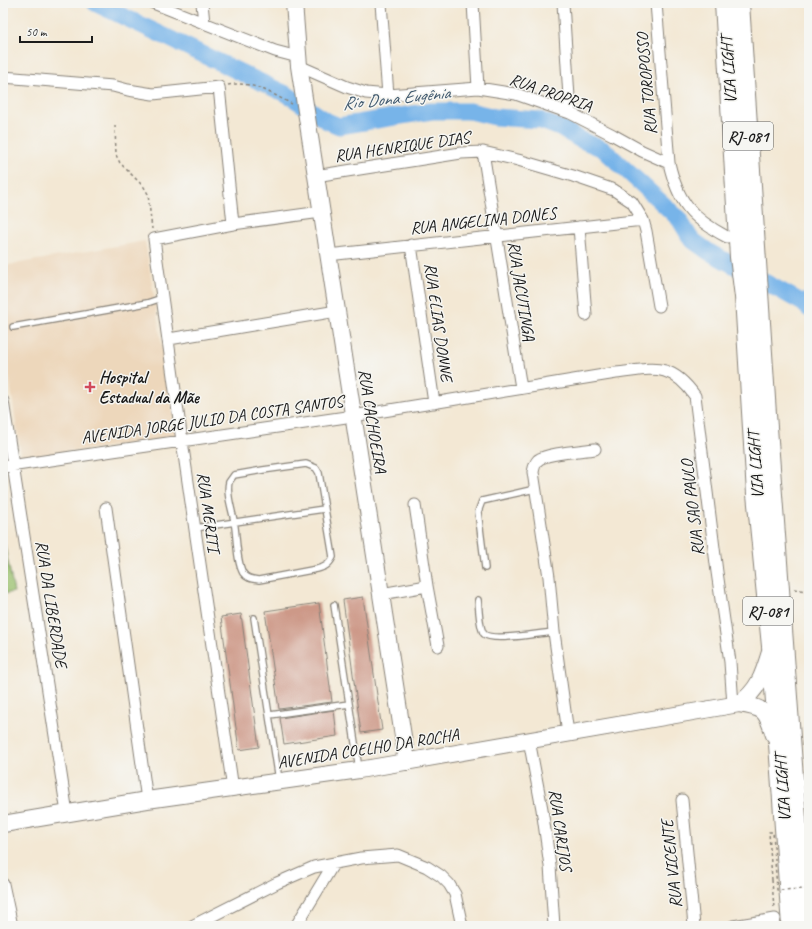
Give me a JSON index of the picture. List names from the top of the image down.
{
  "streets": {
    "main road": [
      "VIA LIGHT",
      "RJ-081",
      "RUA CACHOEIRA",
      "AVENIDA COELHO DA ROCHA"
    ],
    "street": [
      "RUA TOROPOSSO",
      "RUA PROPRIA",
      "RUA HENRIQUE DIAS",
      "RUA ANGELINA DONES",
      "RUA JACUTINGA",
      "RUA ELIAS DONNE",
      "AVENIDA JORGE JULIO DA COSTA SANTOS",
      "RUA SAO PAULO",
      "RUA MERITI",
      "RUA DA LIBERDADE",
      "RUA CARIJOS",
      "RUA VICENTE"
    ]
  },
  "crossings": [
    ["VIA LIGHT", "AVENIDA COELHO DA ROCHA"],
    ["RUA TOROPOSSO", "RUA PROPRIA"],
    ["RUA PROPRIA", "RUA CACHOEIRA"],
    ["RUA HENRIQUE DIAS", "RUA ANGELINA DONES"],
    ["RUA HENRIQUE DIAS", "RUA JACUTINGA"],
    ["RUA HENRIQUE DIAS", "RUA CACHOEIRA"],
    ["RUA ANGELINA DONES", "RUA JACUTINGA"],
    ["RUA ANGELINA DONES", "RUA ELIAS DONNE"],
    ["RUA ANGELINA DONES", "RUA CACHOEIRA"],
    ["RUA JACUTINGA", "AVENIDA JORGE JULIO DA COSTA SANTOS"],
    ["RUA ELIAS DONNE", "AVENIDA JORGE JULIO DA COSTA SANTOS"],
    ["AVENIDA JORGE JULIO DA COSTA SANTOS", "RUA CACHOEIRA"],
    ["AVENIDA JORGE JULIO DA COSTA SANTOS", "RUA SAO PAULO"],
    ["AVENIDA JORGE JULIO DA COSTA SANTOS", "RUA MERITI"],
    ["AVENIDA JORGE JULIO DA COSTA SANTOS", "RUA DA LIBERDADE"],
    ["RUA CACHOEIRA", "AVENIDA COELHO DA ROCHA"],
    ["RUA SAO PAULO", "AVENIDA COELHO DA ROCHA"],
    ["RUA MERITI", "AVENIDA COELHO DA ROCHA"],
    ["RUA DA LIBERDADE", "AVENIDA COELHO DA ROCHA"],
    ["AVENIDA COELHO DA ROCHA", "RUA CARIJOS"]
  ],
  "water": ["Rio Dona Eugênia"],
  "places": {
    "health": ["Hospital Estadual da Mãe"]
  },
  "scale_bar": "50 m"
}
